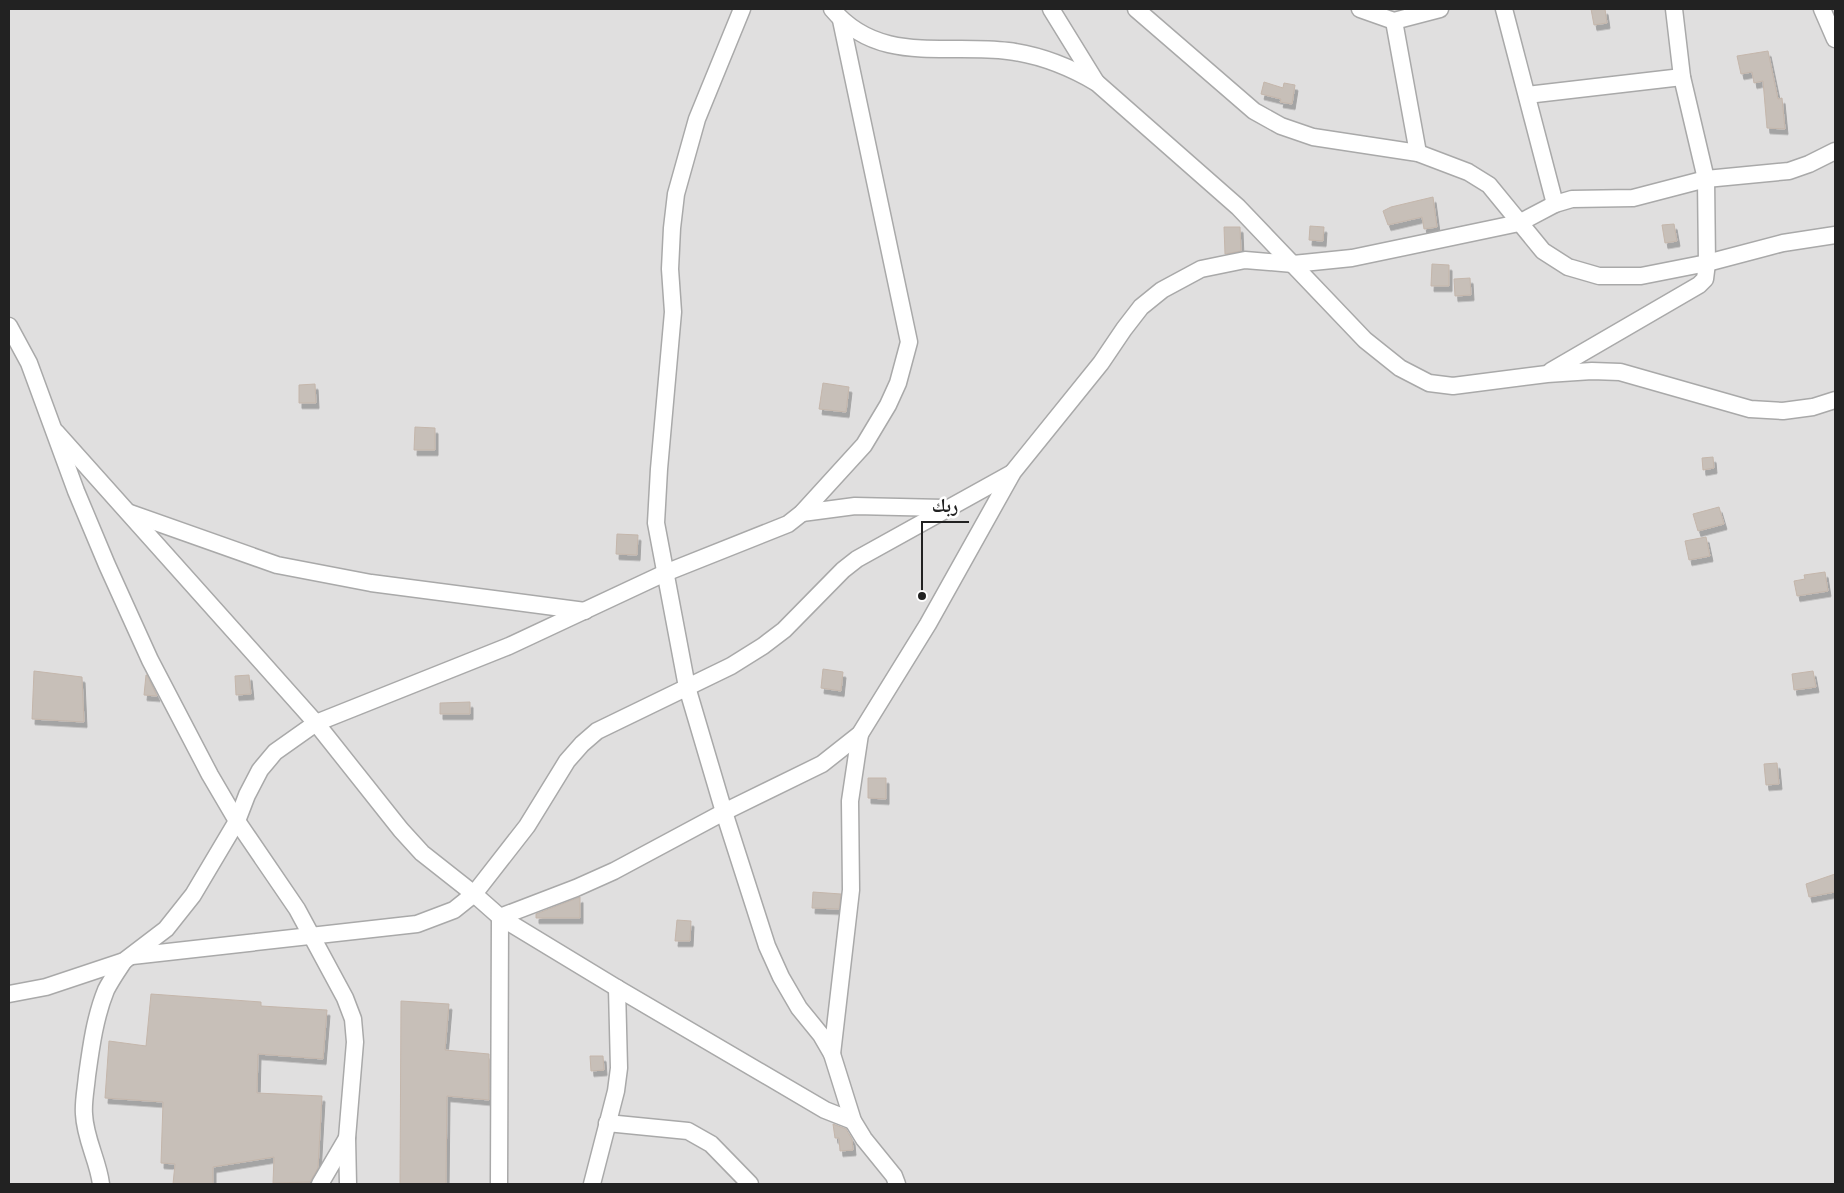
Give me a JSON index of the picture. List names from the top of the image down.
{
  "places": ["ربك"]
}
